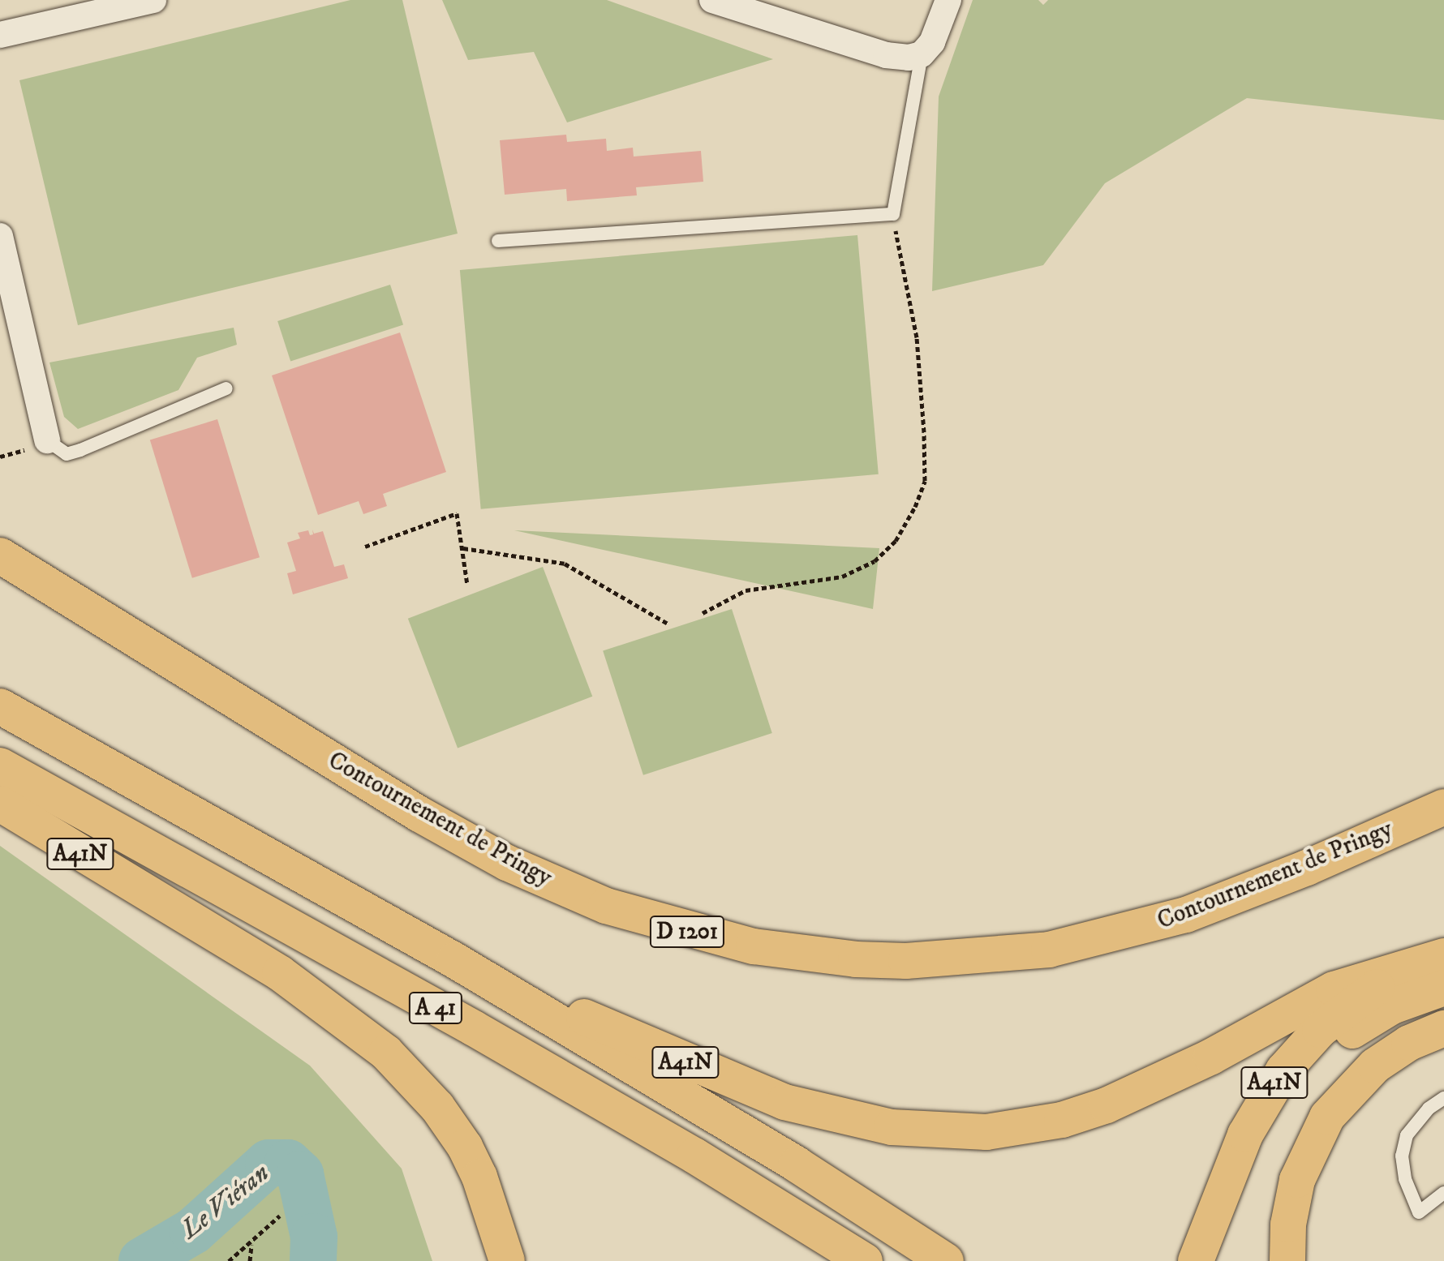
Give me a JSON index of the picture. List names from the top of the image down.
{
  "streets": {
    "highway": [
      "Contournement de Pringy",
      "A41N",
      "D 1201",
      "A 41"
    ]
  },
  "crossings": [
    ["A41N", "A 41"]
  ],
  "water": ["Le Viéran"]
}
